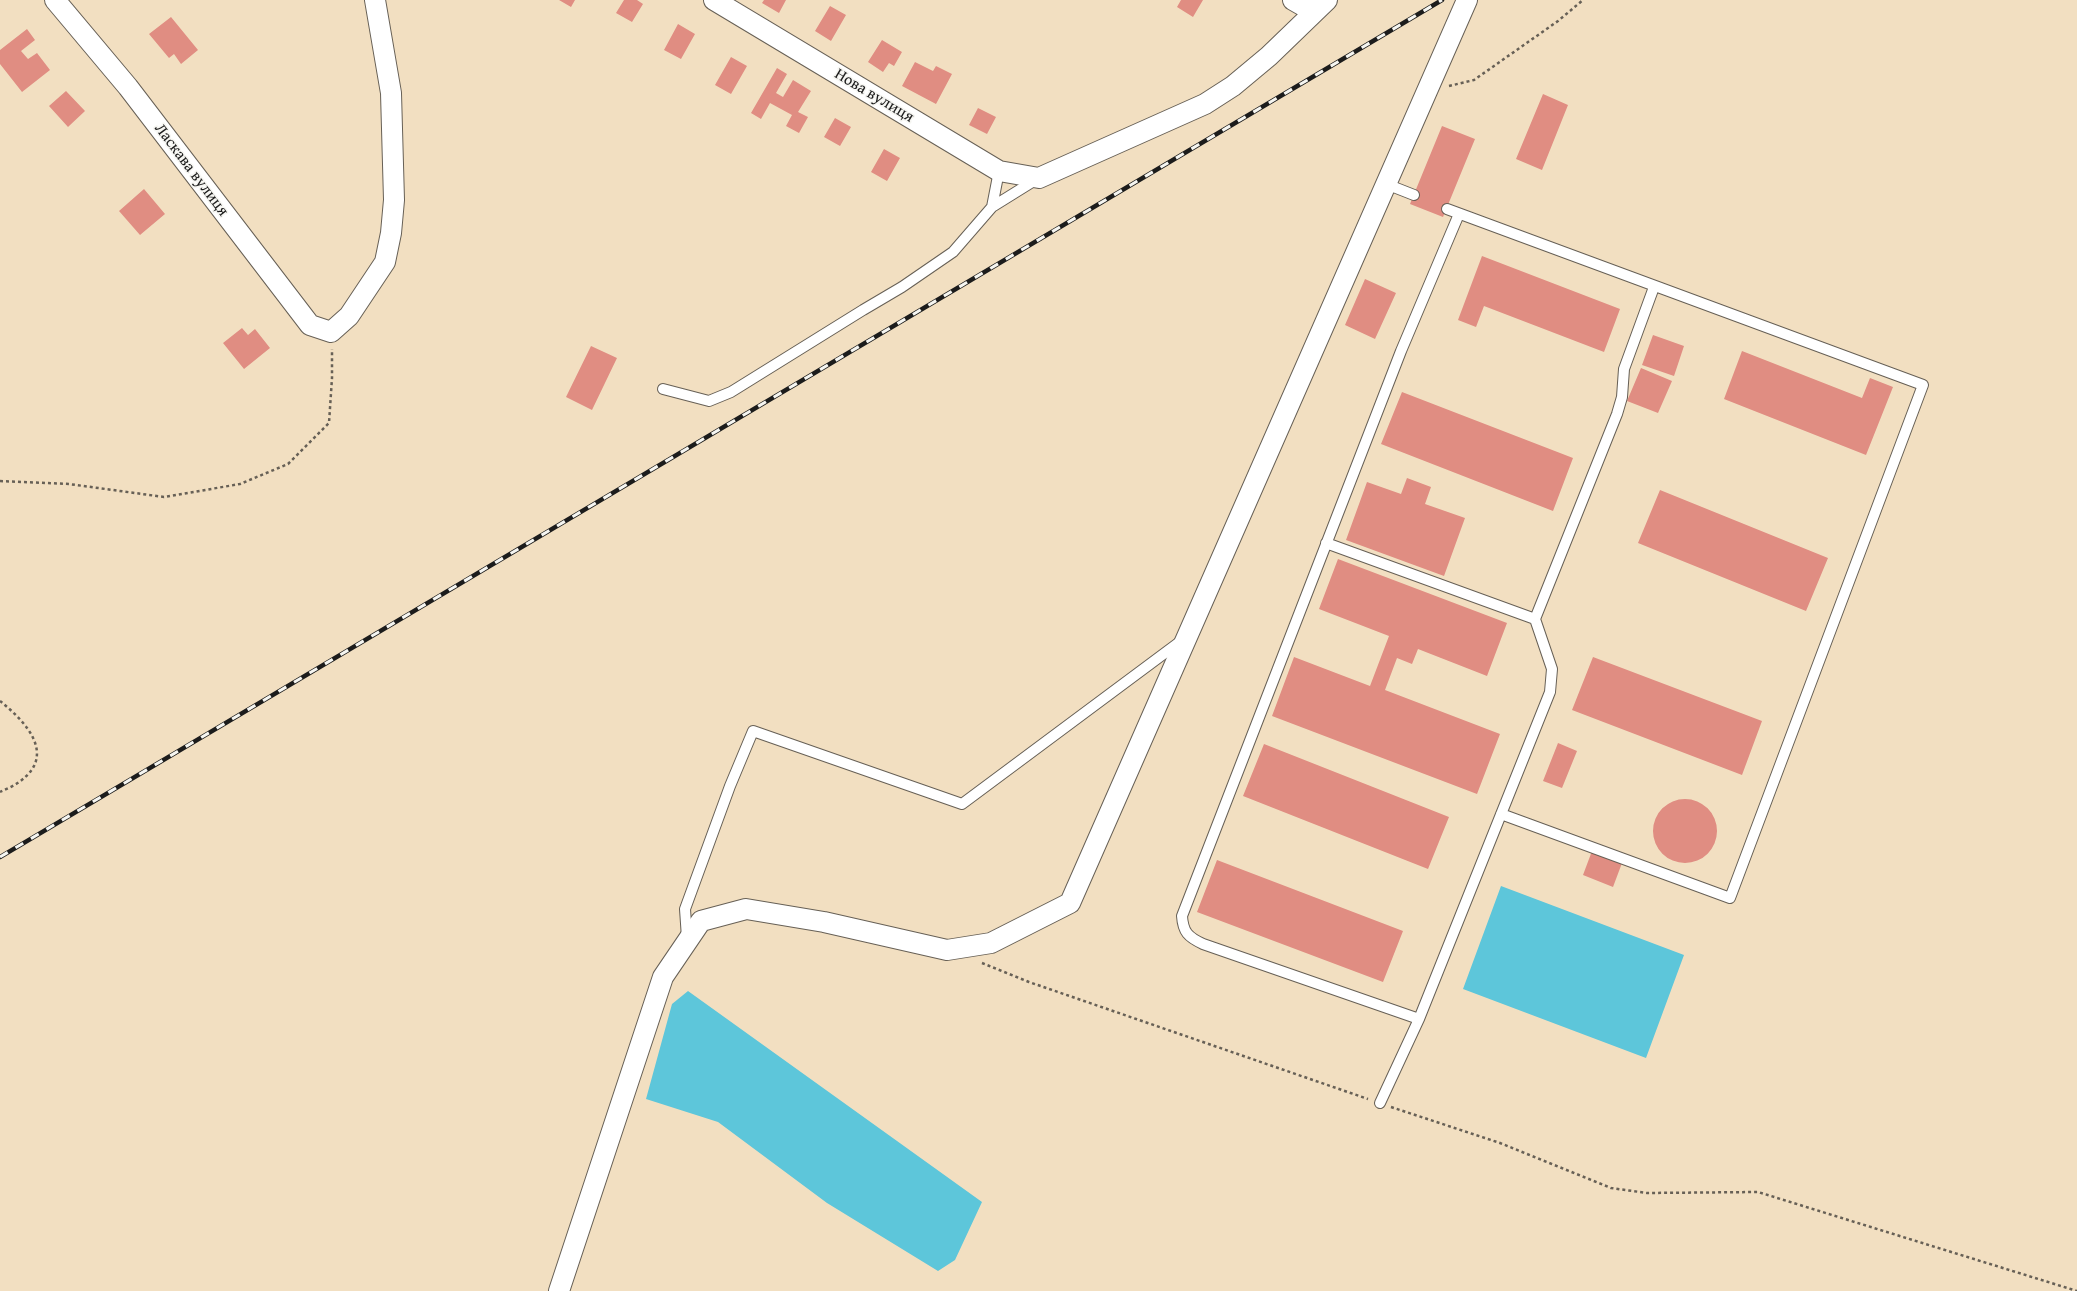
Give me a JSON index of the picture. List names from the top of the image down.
{
  "streets": {
    "street": ["Нова вулиця", "Ласкава вулиця"]
  }
}
